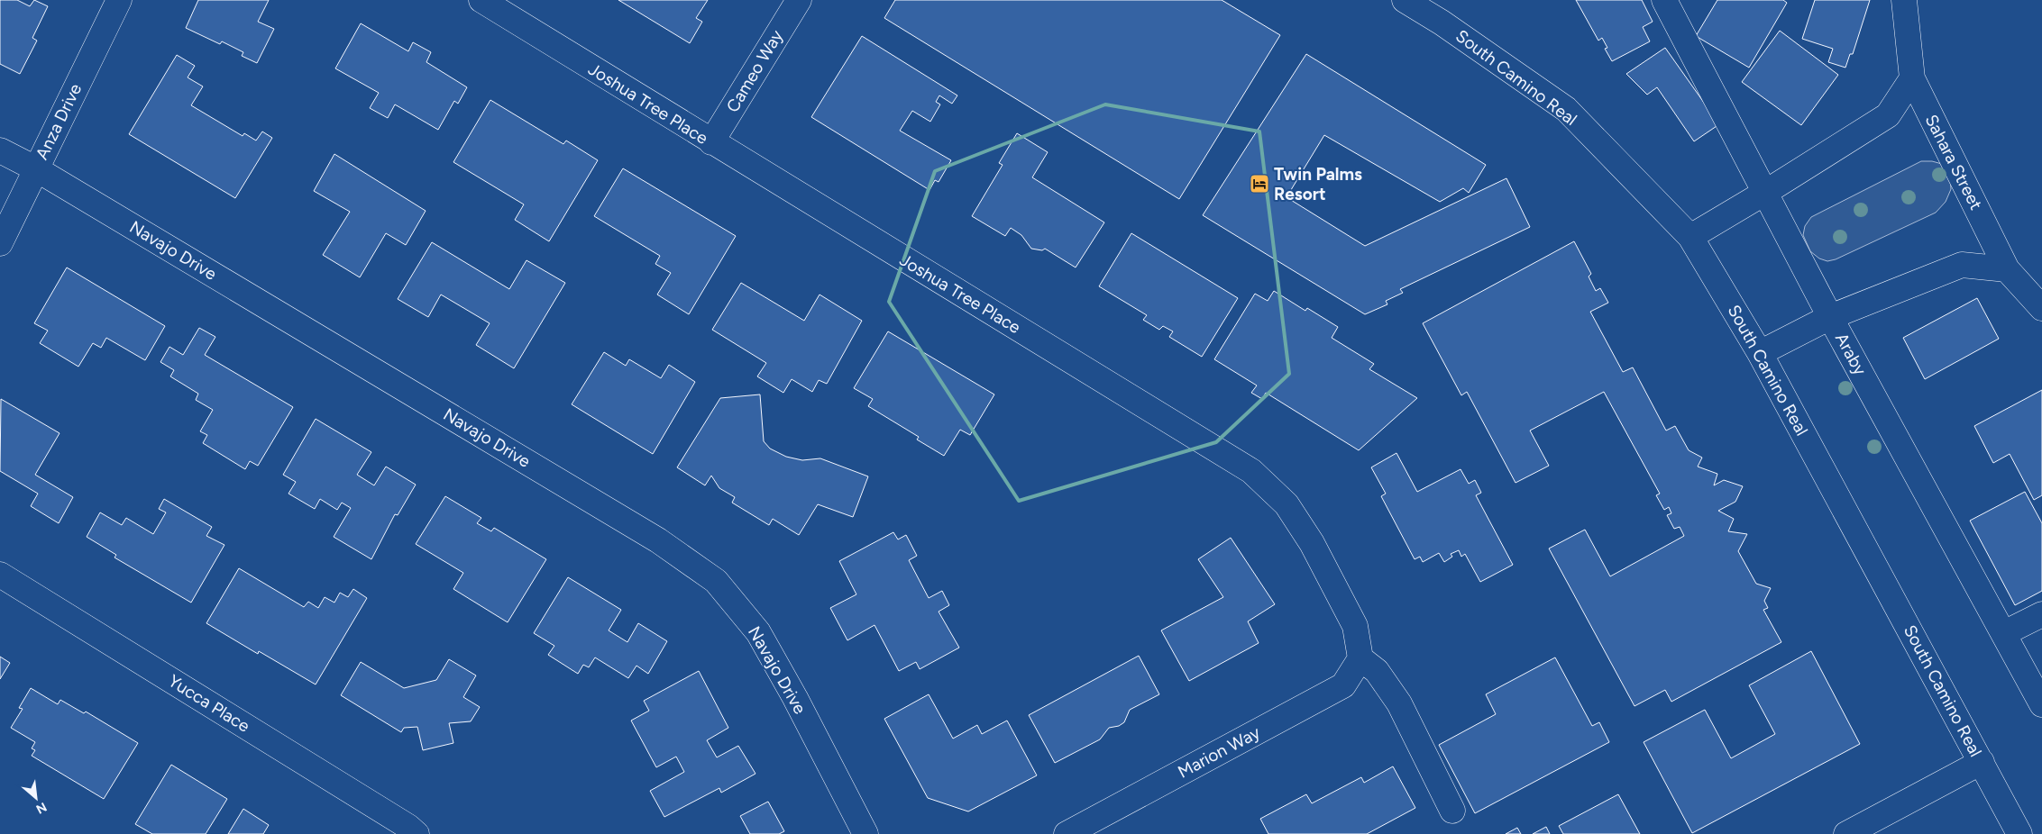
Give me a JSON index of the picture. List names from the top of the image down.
{
  "streets": {
    "street": [
      "Cameo Way",
      "South Camino Real",
      "Joshua Tree Place",
      "Anza Drive",
      "Sahara Street",
      "Navajo Drive",
      "Araby",
      "Yucca Place",
      "Marion Way"
    ]
  },
  "crossings": [
    ["Cameo Way", "Joshua Tree Place"],
    ["Joshua Tree Place", "Marion Way"],
    ["Anza Drive", "Navajo Drive"]
  ],
  "places": {
    "hotel": ["Twin Palms Resort"]
  },
  "north": "bottom right"
}
